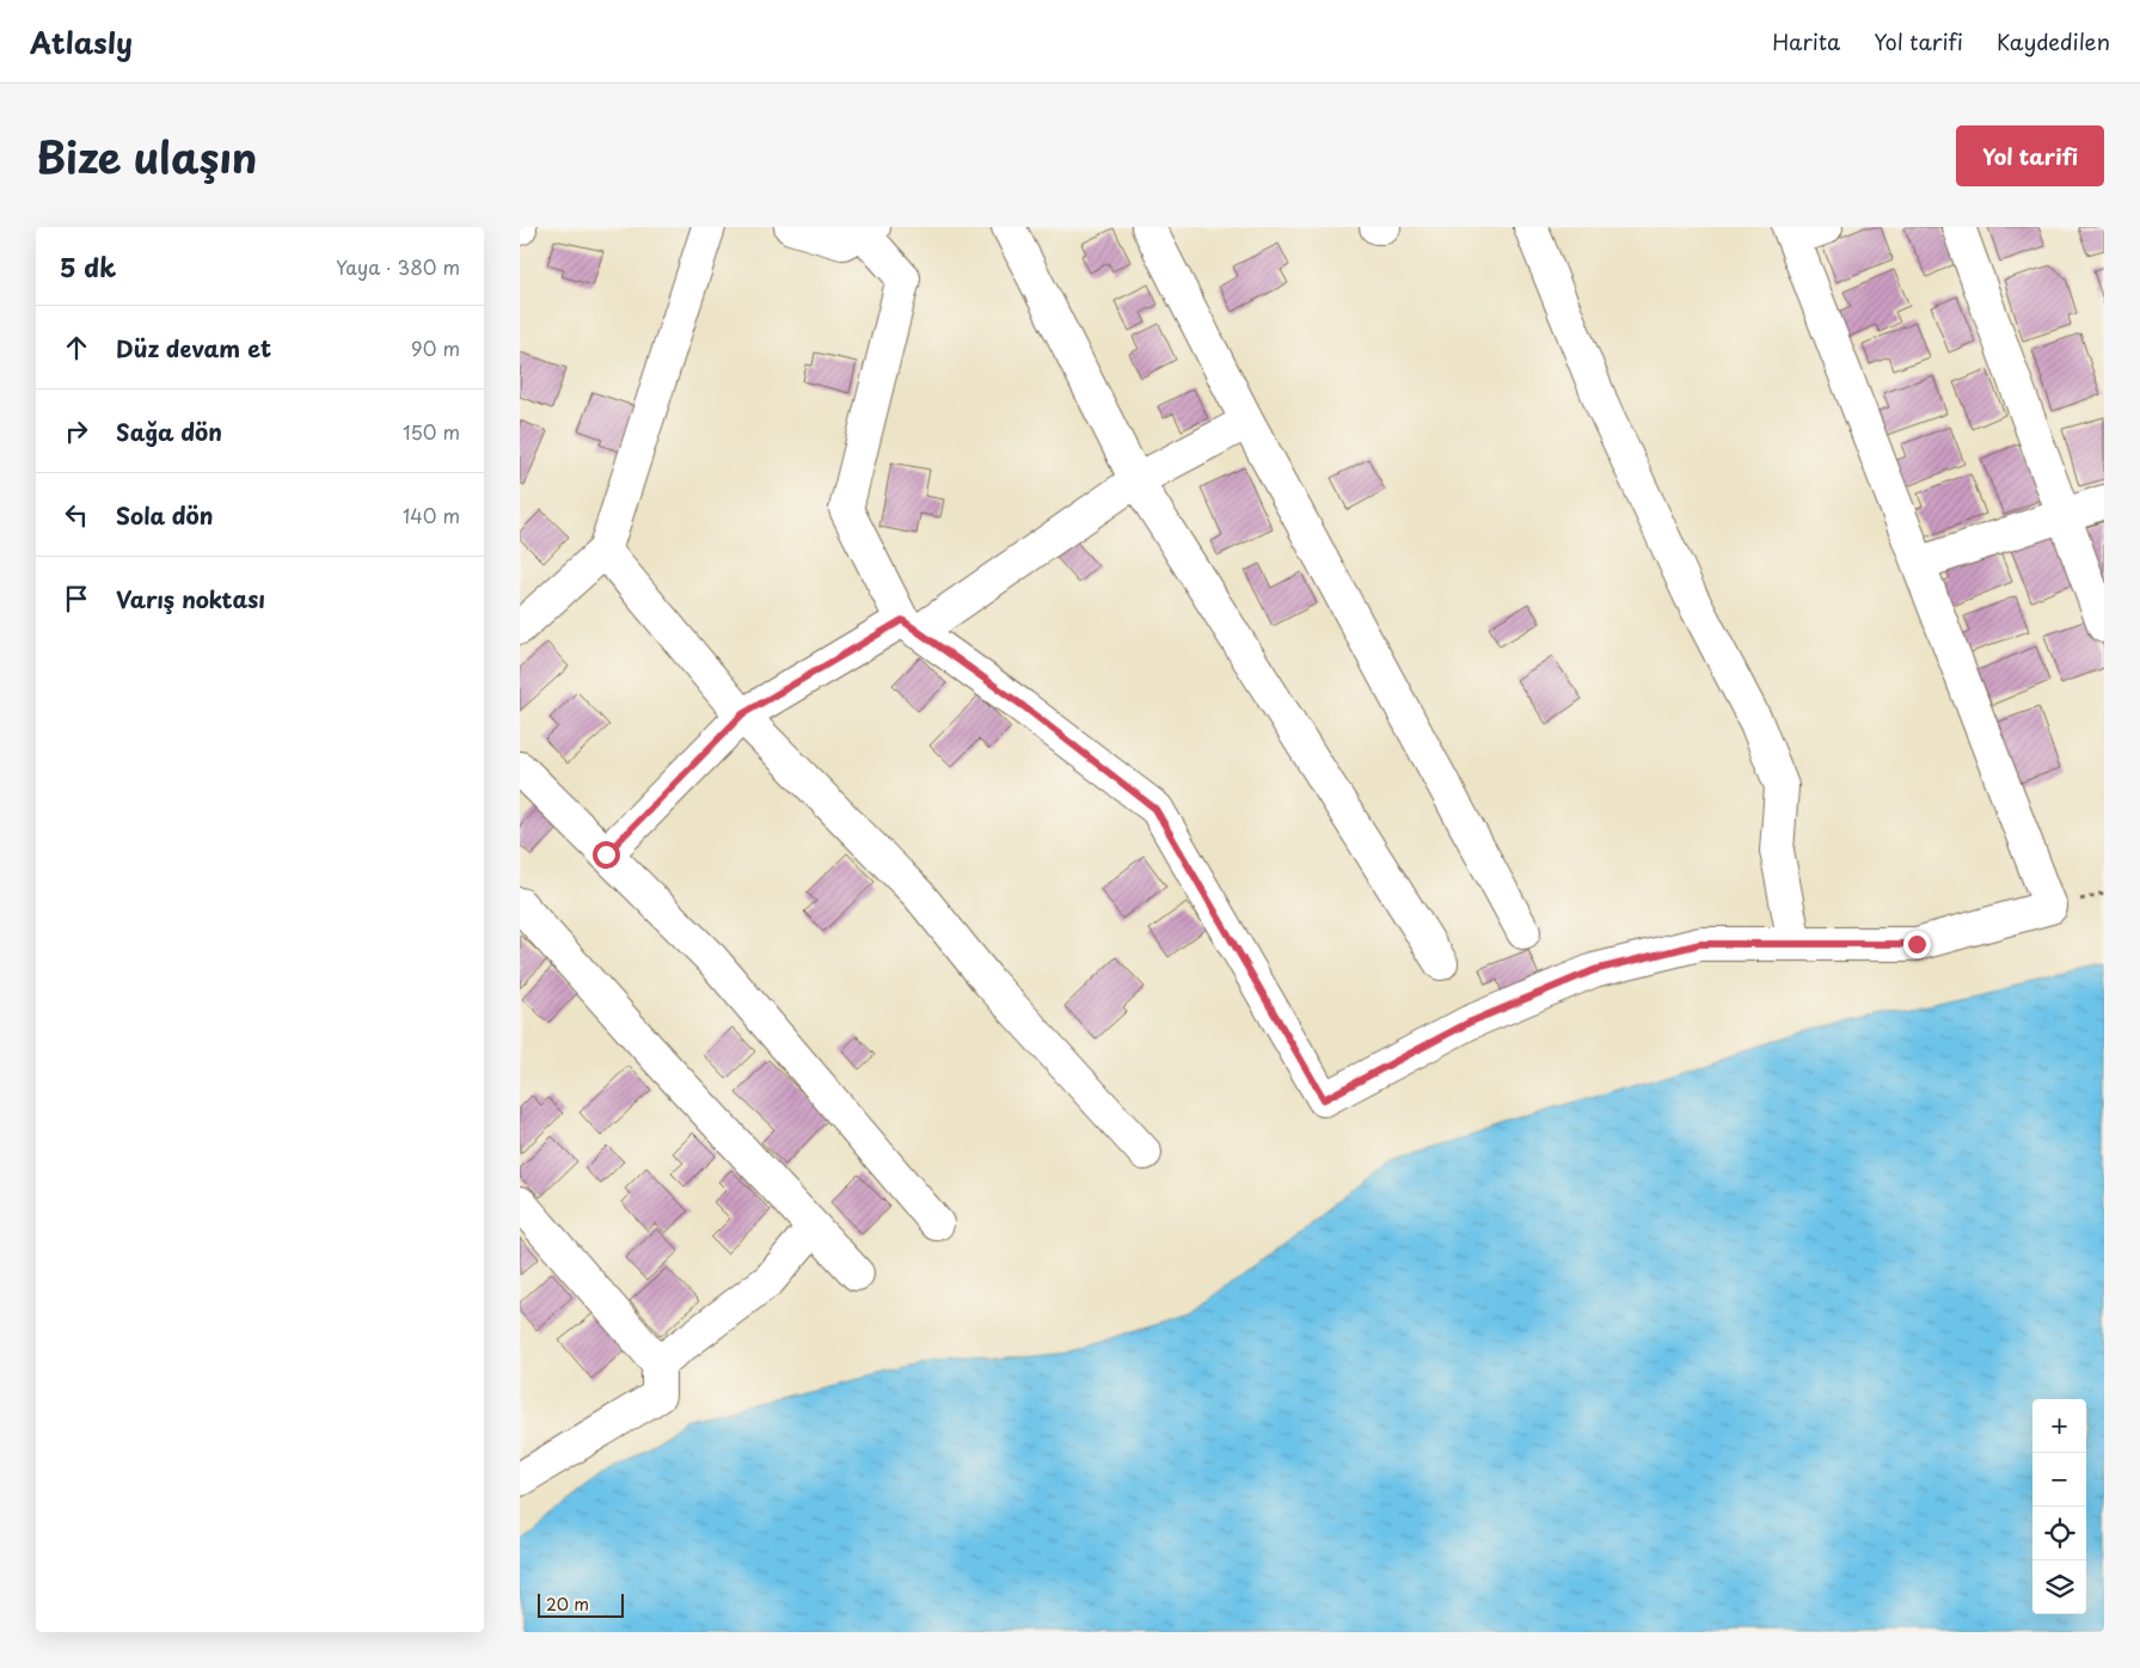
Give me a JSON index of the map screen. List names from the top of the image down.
{
  "scale_bar": "20 m",
  "page": {
    "header": "Atlasly",
    "nav": ["Harita", "Yol tarifi", "Kaydedilen"],
    "title": "Bize ulaşın",
    "buttons": "Yol tarifi",
    "heading": ["5 dk", "Yaya · 380 m"],
    "list": [
      ["Düz devam et", "90 m"],
      ["Sağa dön", "150 m"],
      ["Sola dön", "140 m"],
      "Varış noktası"
    ],
    "map_buttons": ["+", "−"],
    "scale": "20 m"
  }
}
